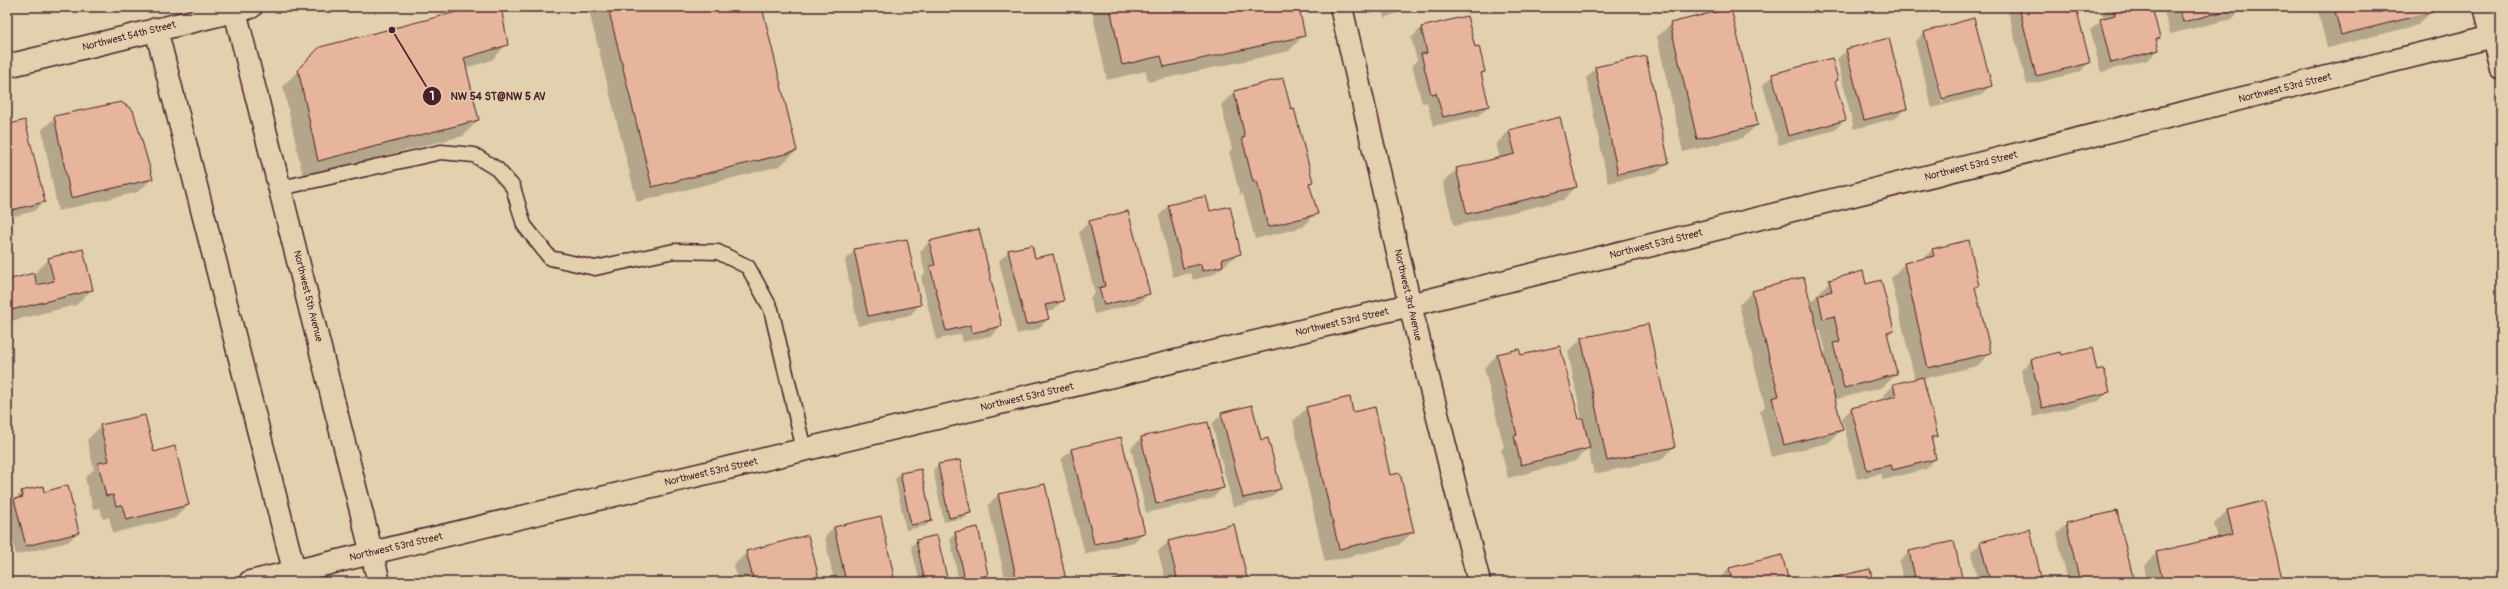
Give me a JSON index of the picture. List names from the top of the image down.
{
  "streets": {
    "street": [
      "Northwest 54th Street",
      "Northwest 53rd Street",
      "Northwest 3rd Avenue",
      "Northwest 5th Avenue"
    ]
  },
  "crossings": [
    ["Northwest 54th Street", "Northwest 5th Avenue"],
    ["Northwest 53rd Street", "Northwest 3rd Avenue"],
    ["Northwest 53rd Street", "Northwest 5th Avenue"]
  ],
  "places": ["NW 54 ST@NW 5 AV"]
}
